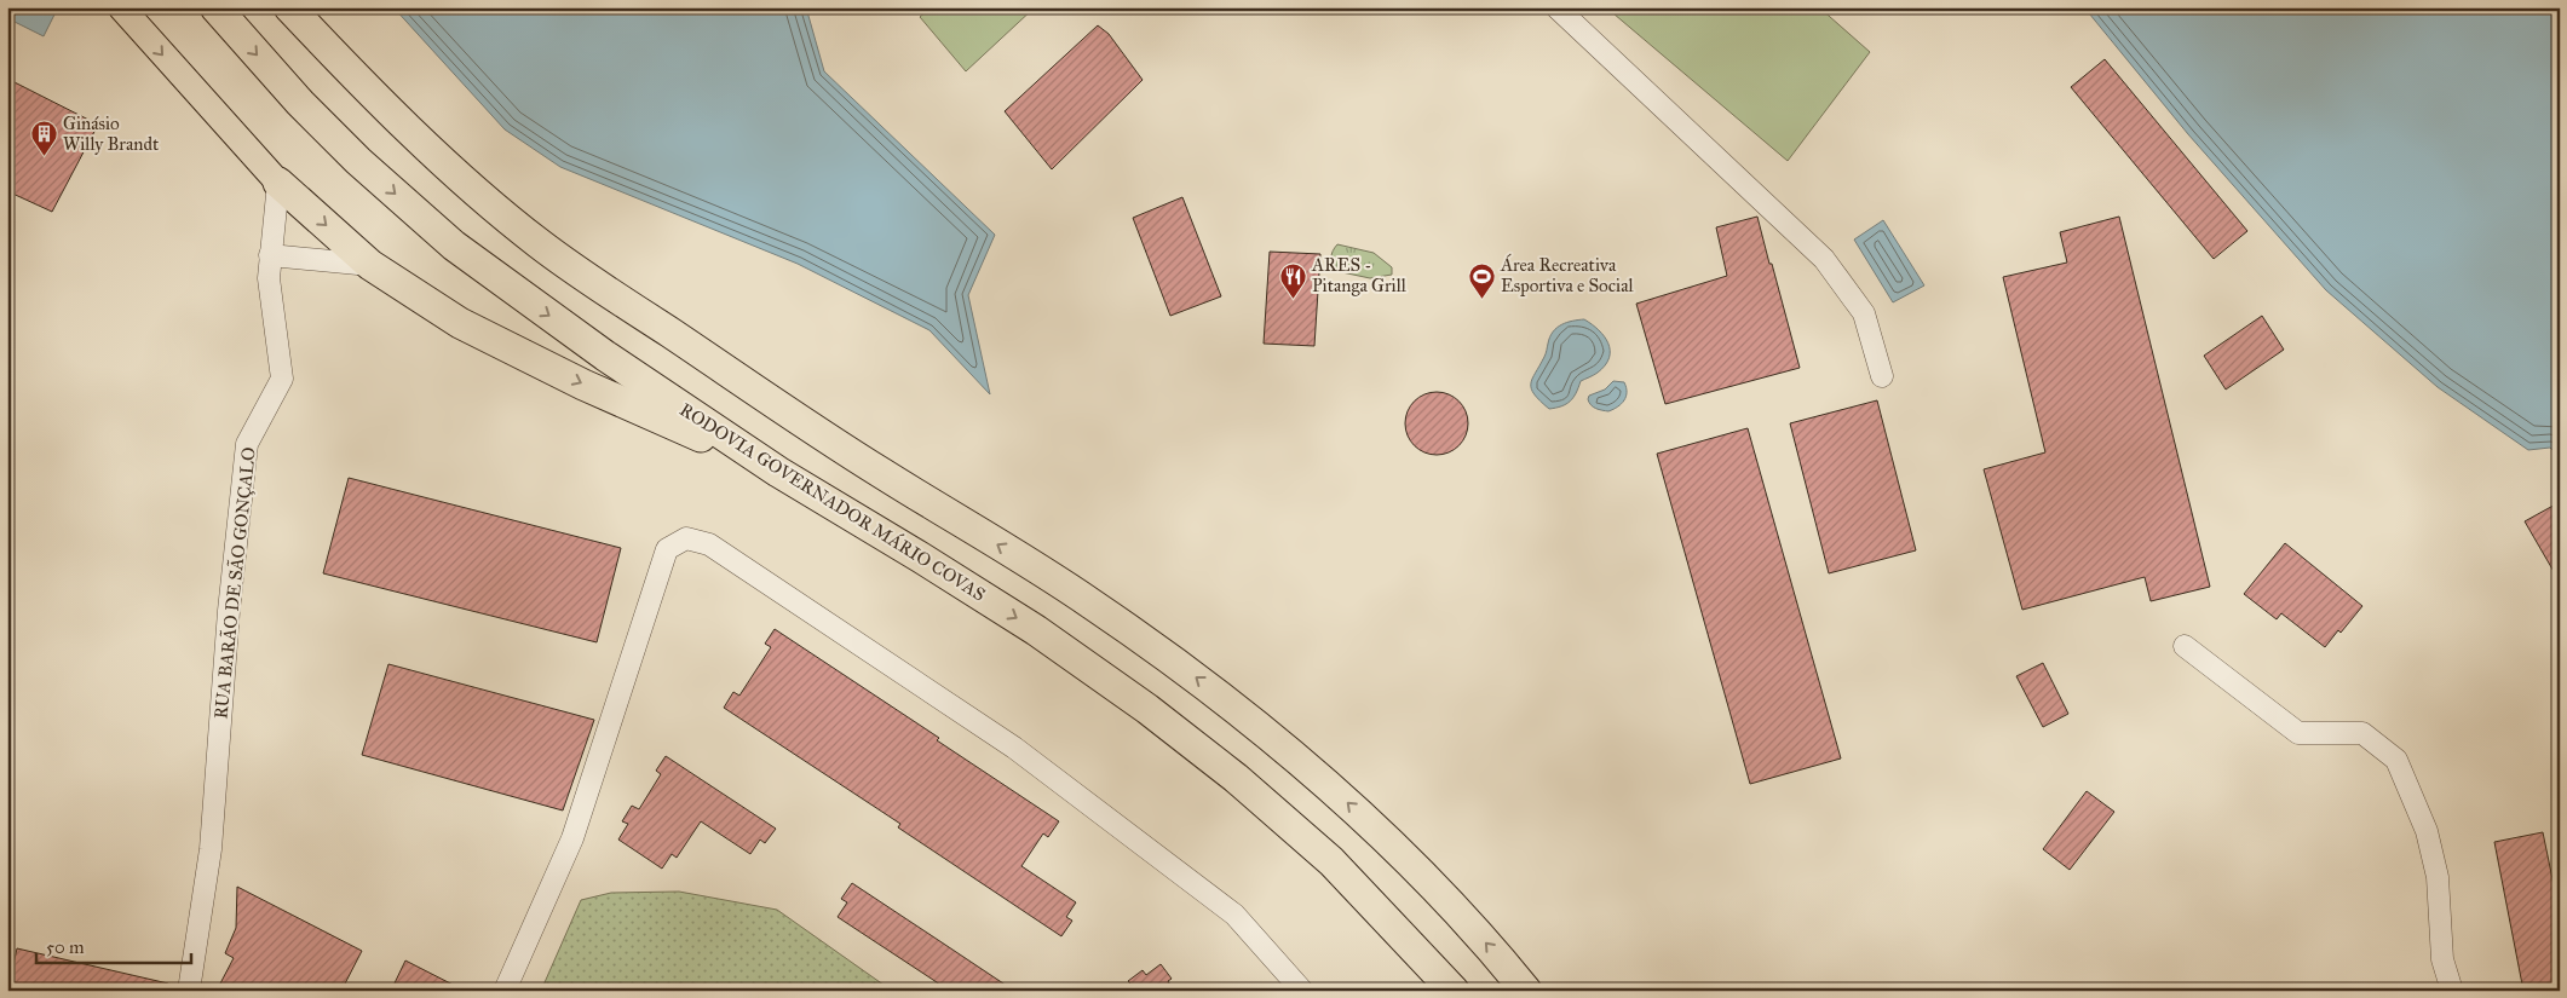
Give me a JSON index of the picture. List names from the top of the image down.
{
  "streets": {
    "highway": ["RODOVIA GOVERNADOR MÁRIO COVAS"],
    "street": ["RUA BARÃO DE SÃO GONÇALO"]
  },
  "places": {
    "building": ["Ginásio Willy Brandt"],
    "restaurant": ["ARES - Pitanga Grill"],
    "sports": ["Área Recreativa Esportiva e Social"]
  },
  "scale_bar": "50 m"
}
